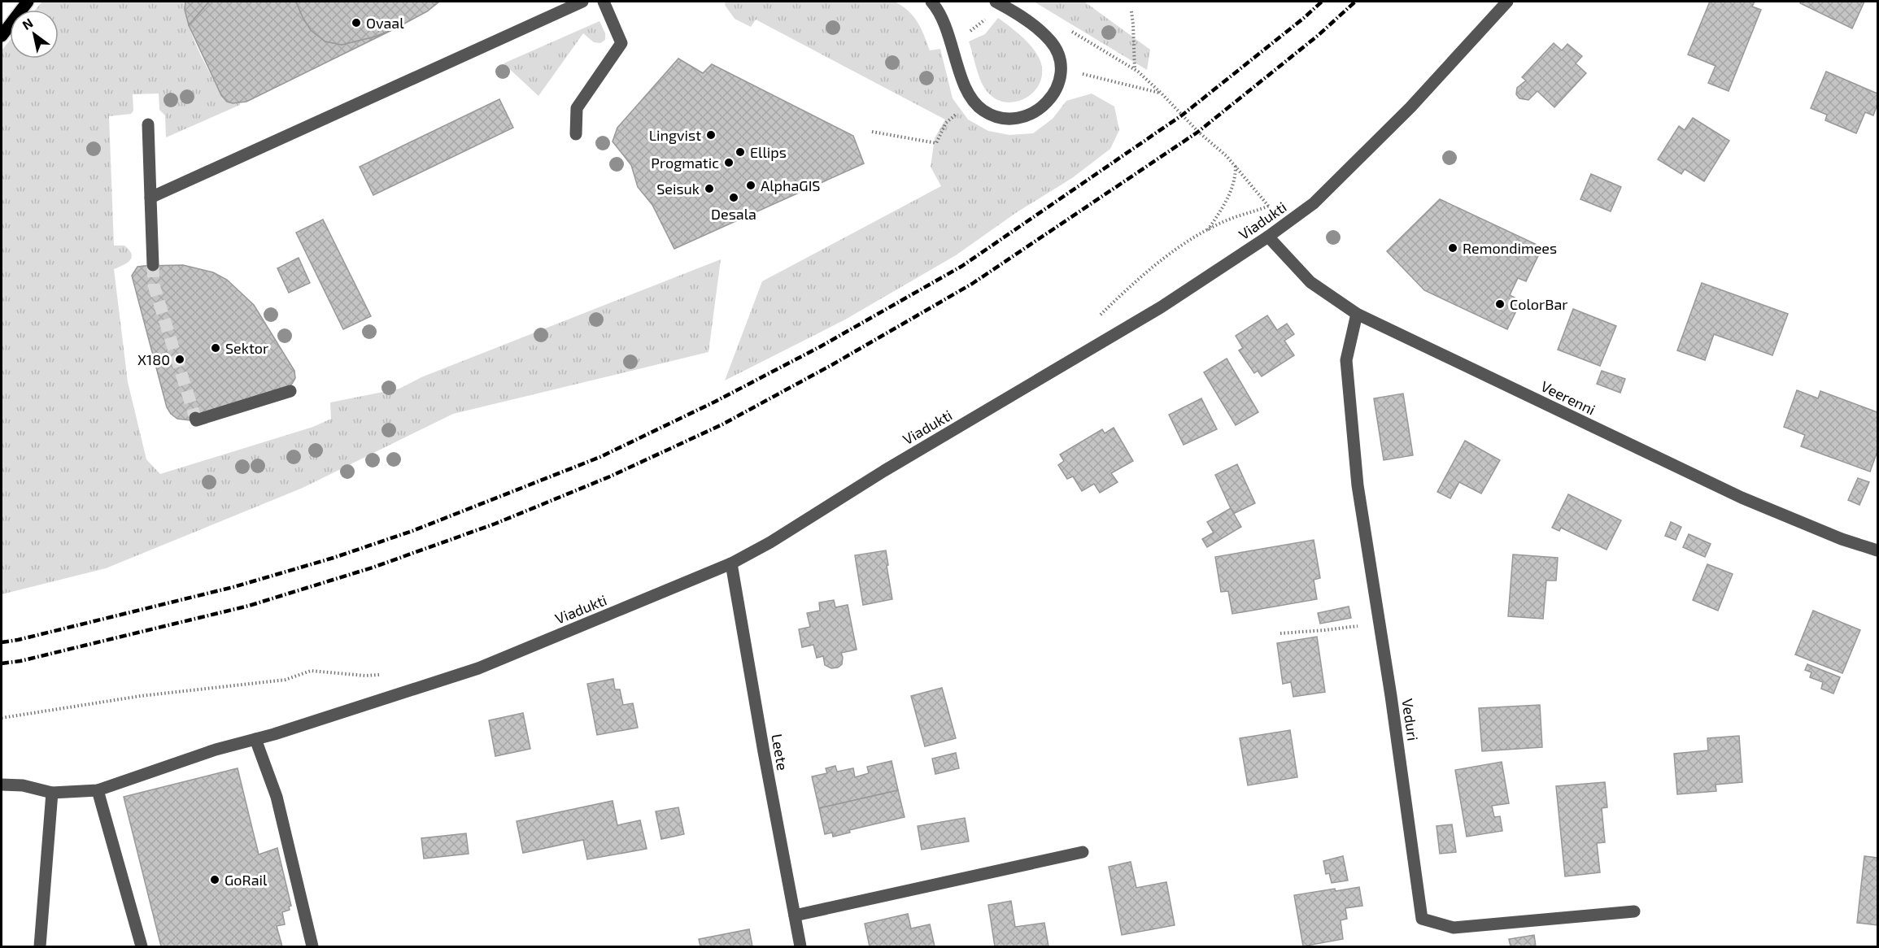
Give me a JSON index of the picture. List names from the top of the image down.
{
  "streets": {
    "street": [
      "Viadukti",
      "Veerenni",
      "Veduri",
      "Leete"
    ]
  },
  "crossings": [
    ["Viadukti", "Veerenni"],
    ["Viadukti", "Leete"],
    ["Veerenni", "Veduri"]
  ],
  "places": [
    "Ovaal",
    "Lingvist",
    "Ellips",
    "Progmatic",
    "AlphaGIS",
    "Seisuk",
    "Desala",
    "Remondimees",
    "ColorBar",
    "Sektor",
    "X180",
    "GoRail"
  ],
  "north": "top left"
}
